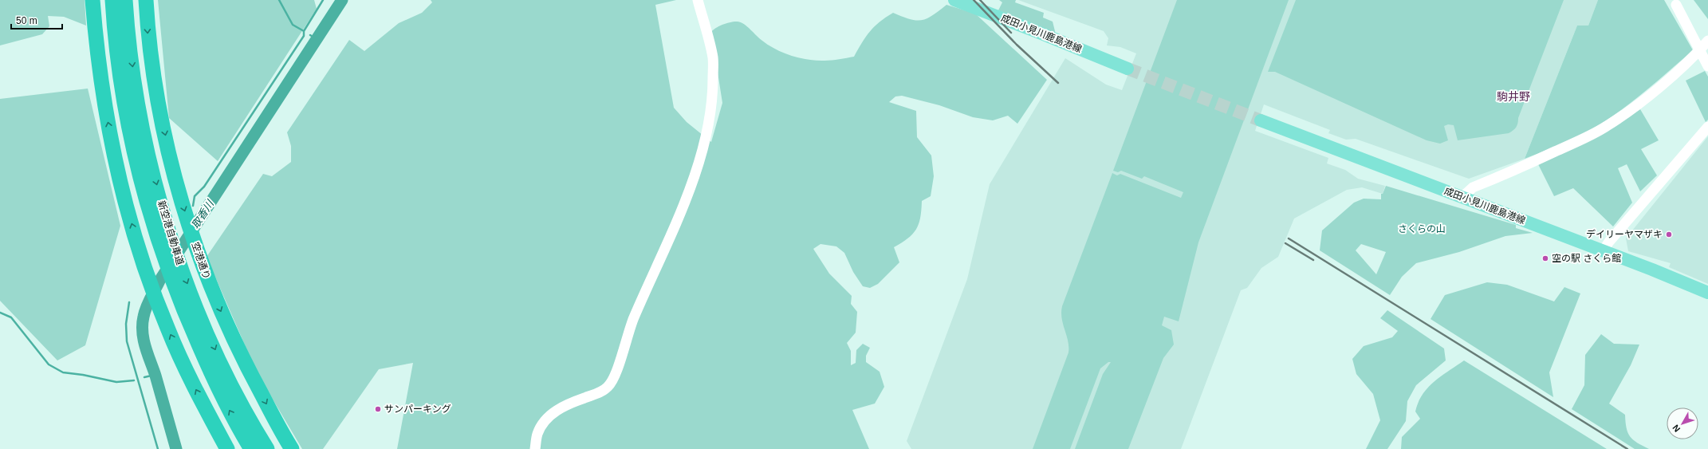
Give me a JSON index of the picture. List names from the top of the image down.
{
  "streets": {
    "highway": ["新空港自動車道", "空港通り"],
    "main road": ["成田小見川鹿島港線"]
  },
  "districts": ["駒井野"],
  "water": ["取香川"],
  "parks": ["さくらの山"],
  "places": ["デイリーヤマザキ", "空の駅 さくら館", "サンパーキング"],
  "scale_bar": "50 m",
  "north": "bottom left"
}
